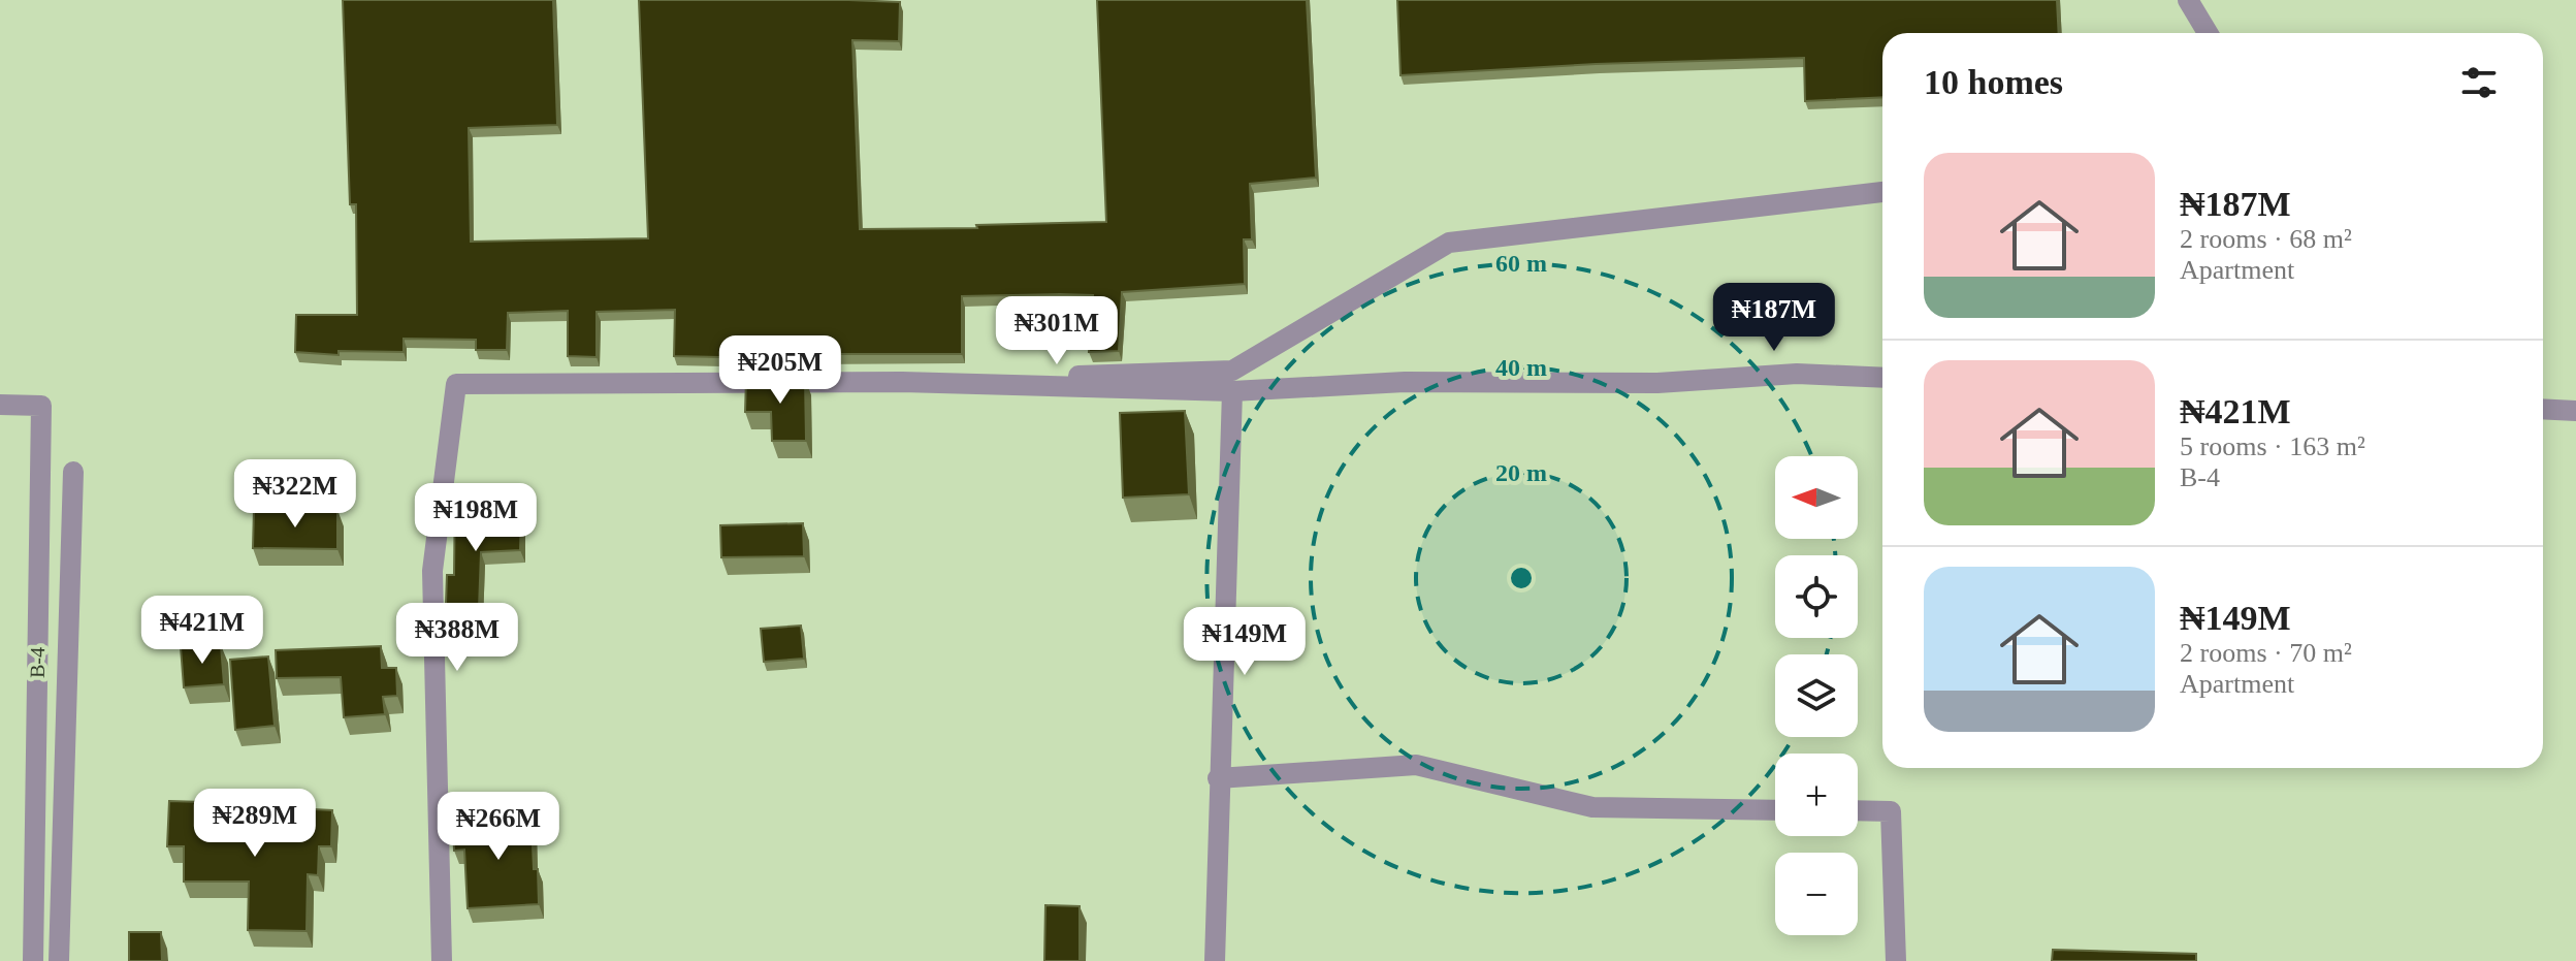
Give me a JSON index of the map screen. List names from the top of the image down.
{
  "streets": {
    "street": ["B-4"]
  },
  "north": "left",
  "page": {
    "heading": "10 homes",
    "list": [
      {
        "name": "₦187M",
        "note": "2 rooms · 68 m² · Apartment"
      },
      {
        "name": "₦421M",
        "note": "5 rooms · 163 m² · B-4"
      },
      {
        "name": "₦149M",
        "note": "2 rooms · 70 m² · Apartment"
      }
    ],
    "price": [
      "₦187M",
      "₦301M",
      "₦205M",
      "₦322M",
      "₦198M",
      "₦421M",
      "₦388M",
      "₦149M",
      "₦289M",
      "₦266M"
    ],
    "map_buttons": ["+", "−"]
  },
  "rings": ["60 m", "40 m", "20 m"]
}
